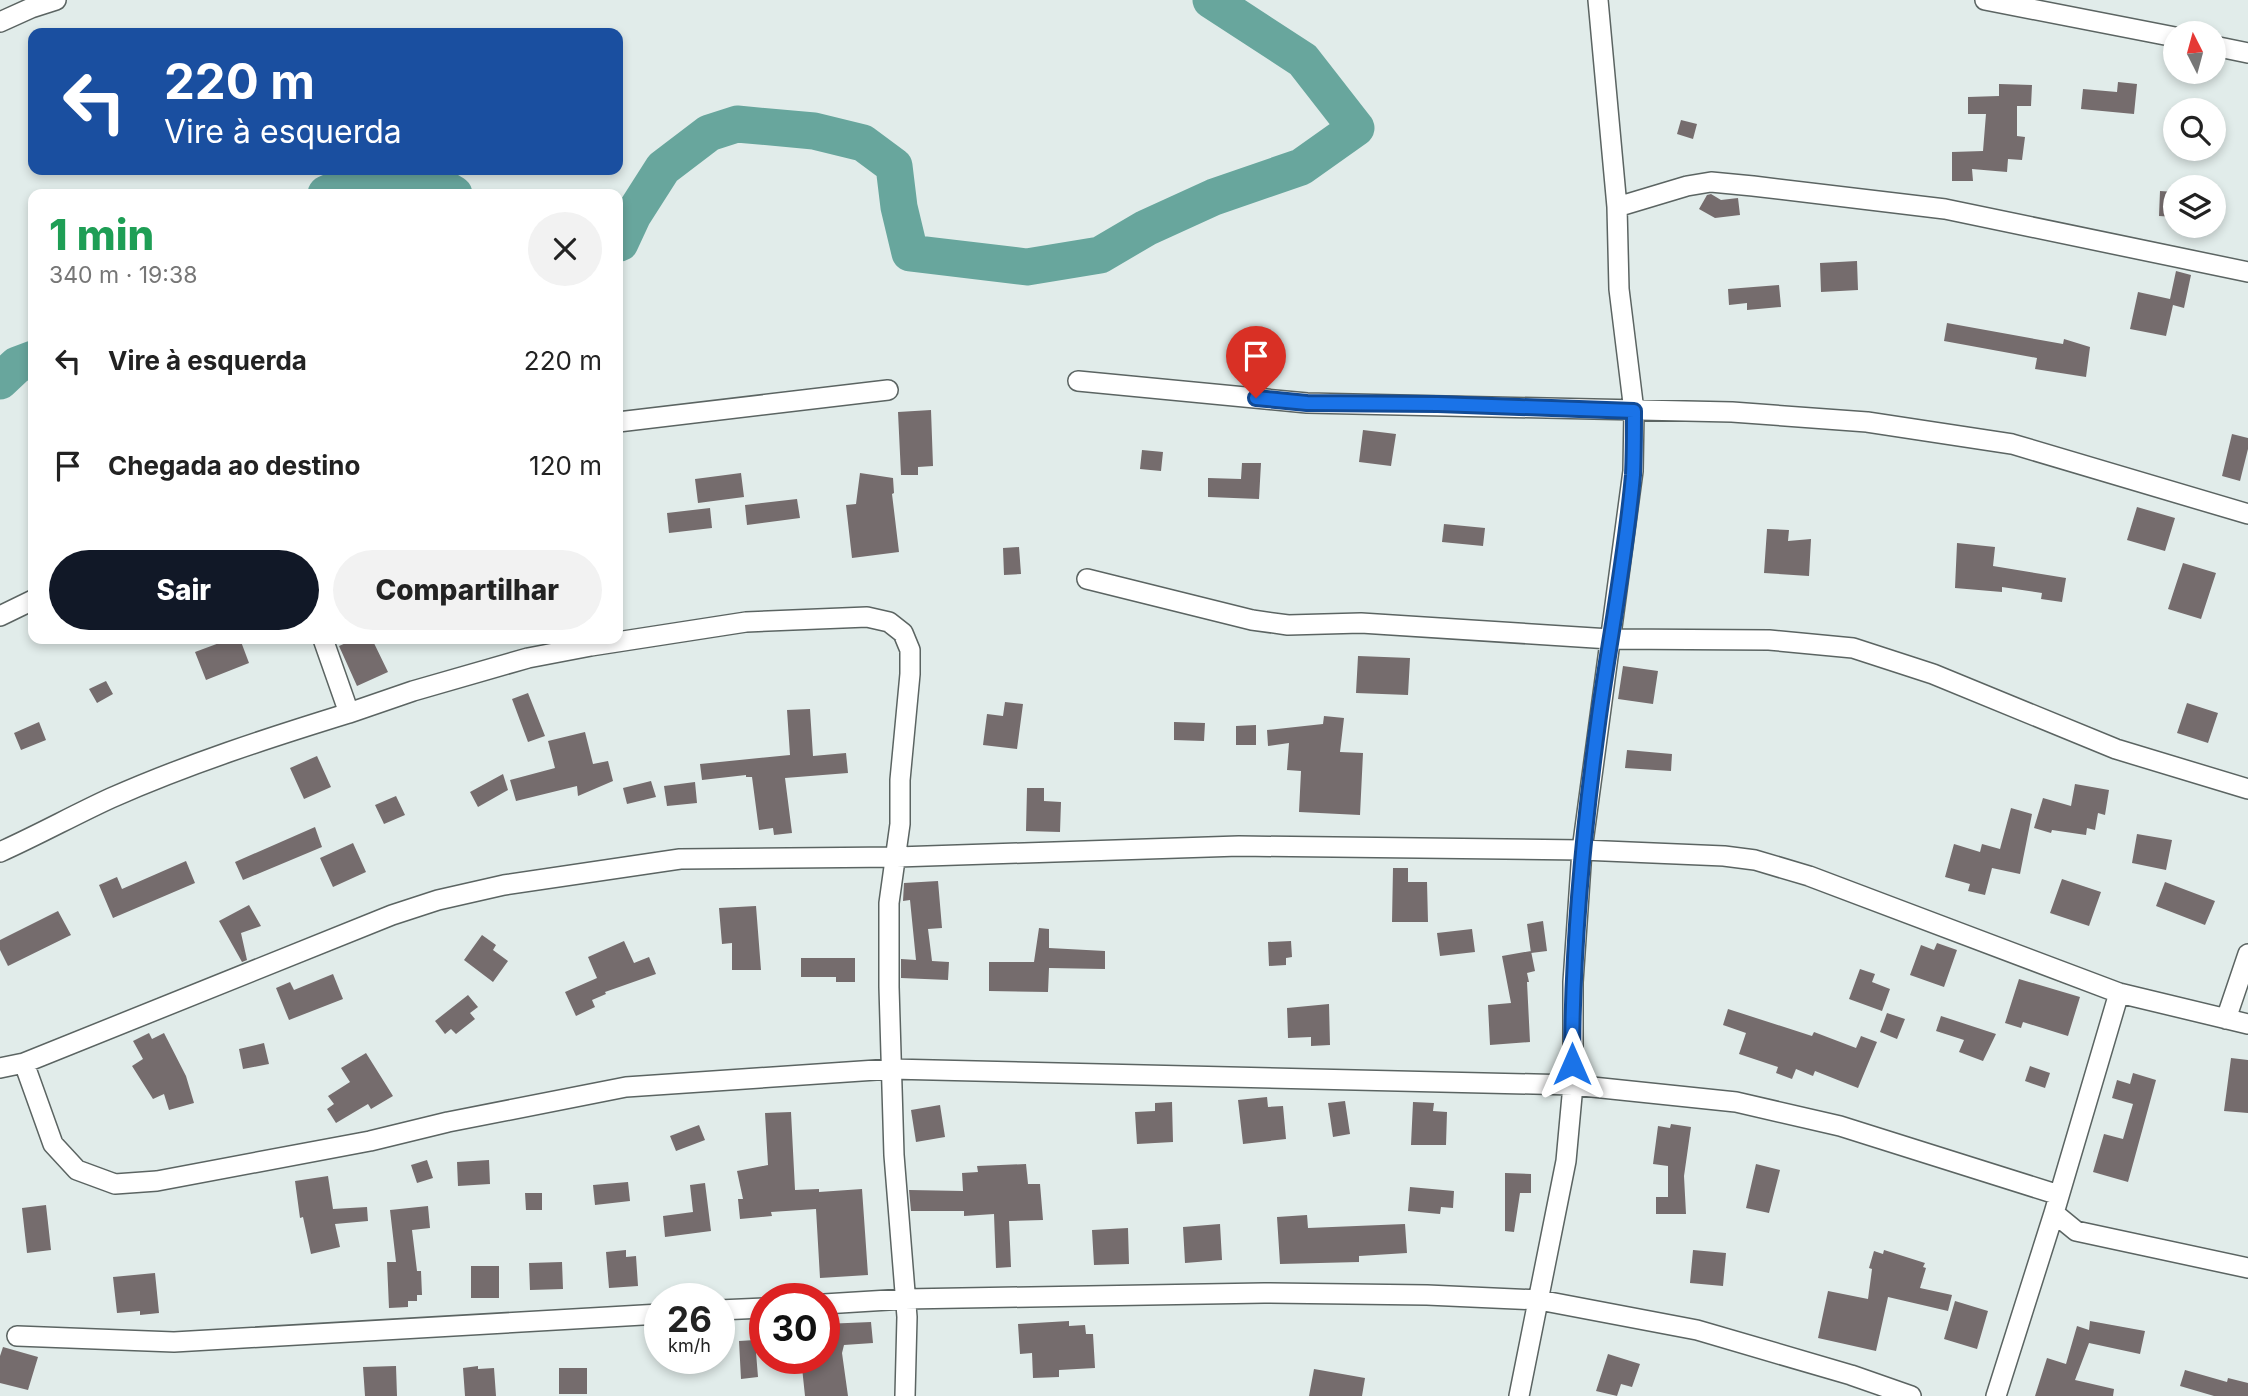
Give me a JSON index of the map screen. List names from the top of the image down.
{
  "north": "top",
  "page": {
    "turn": ["220 m", "Vire à esquerda"],
    "heading": ["1 min", "340 m · 19:38"],
    "list": [
      {
        "name": "Vire à esquerda",
        "value": "220 m"
      },
      {
        "name": "Chegada ao destino",
        "value": "120 m"
      }
    ],
    "buttons": ["Sair", "Compartilhar"],
    "speed": "26 km/h",
    "limit": "30"
  }
}
